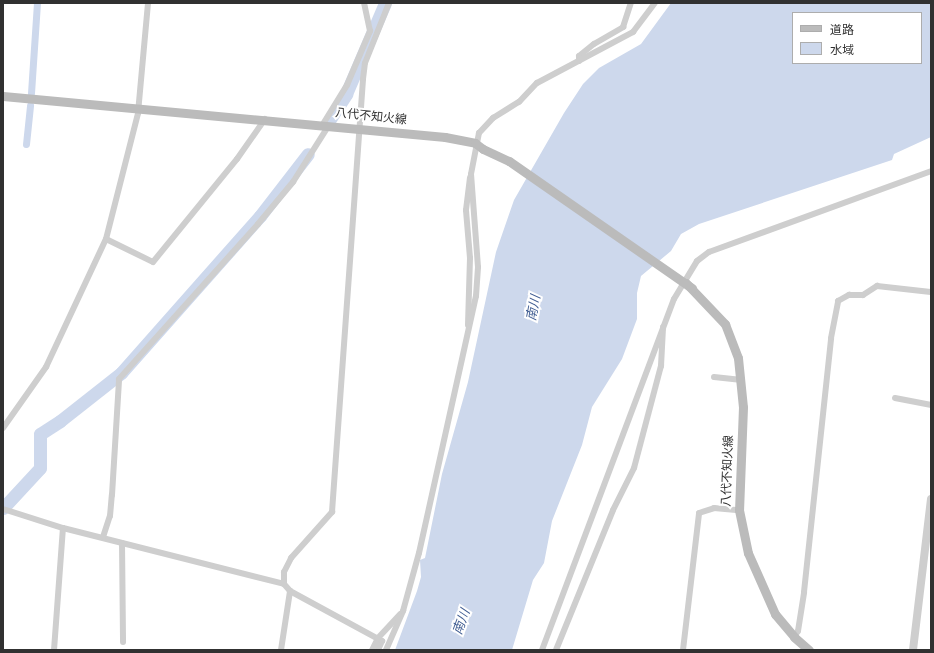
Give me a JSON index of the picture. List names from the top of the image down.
{
  "streets": {
    "main road": ["八代不知火線"]
  },
  "water": ["南川"],
  "legend": ["道路", "水域"]
}
